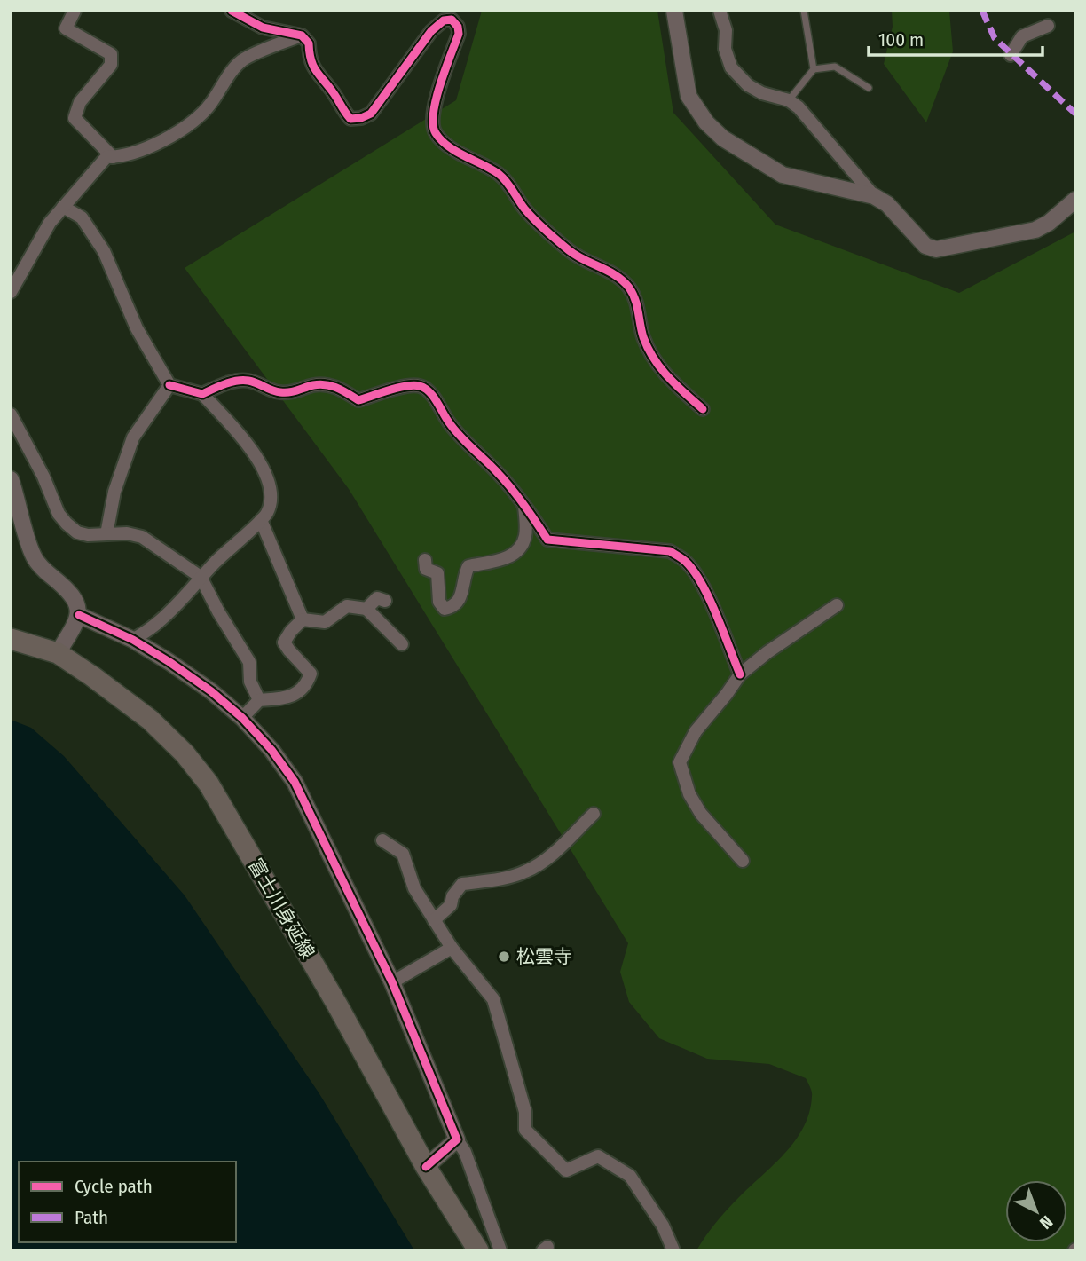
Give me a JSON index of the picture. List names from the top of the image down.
{
  "streets": {
    "main road": ["富士川身延線"]
  },
  "places": ["松雲寺"],
  "legend": ["Cycle path", "Path"],
  "scale_bar": "100 m",
  "north": "bottom right"
}
